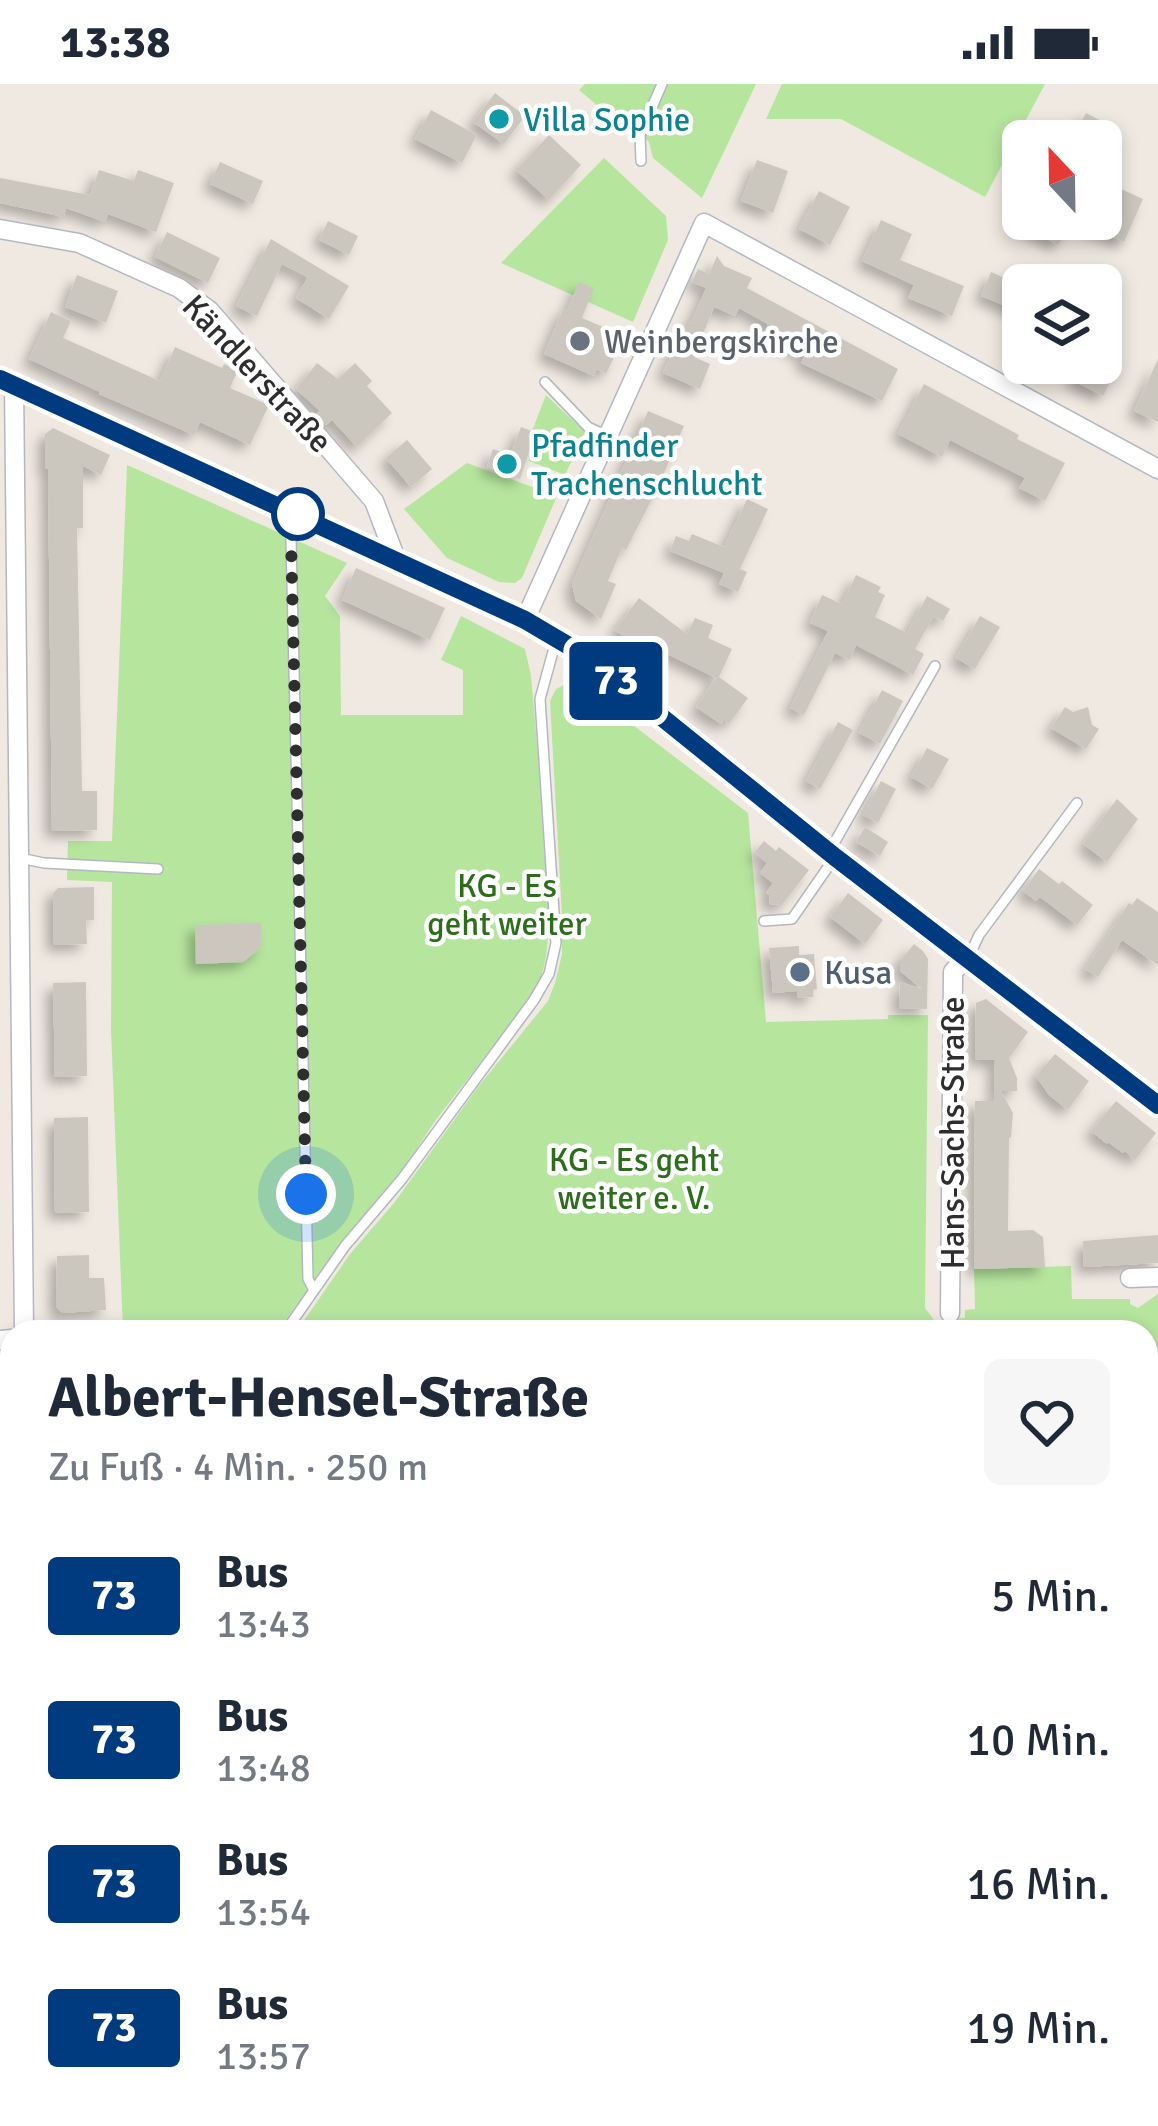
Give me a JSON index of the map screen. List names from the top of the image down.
{
  "streets": {
    "street": ["Kändlerstraße", "Hans-Sachs-Straße"]
  },
  "parks": ["KG - Es geht weiter", "KG - Es geht weiter e. V."],
  "places": [
    "Villa Sophie",
    "Weinbergskirche",
    "Pfadfinder Trachenschlucht",
    "Kusa"
  ],
  "lines": ["bus line 73"],
  "north": "top",
  "page": {
    "status": "13:38",
    "on_map": "73",
    "heading": ["Albert-Hensel-Straße", "Zu Fuß · 4 Min. · 250 m"],
    "list": [
      {
        "mark": "73",
        "name": "Bus",
        "note": "13:43",
        "value": "5 Min."
      },
      {
        "mark": "73",
        "name": "Bus",
        "note": "13:48",
        "value": "10 Min."
      },
      {
        "mark": "73",
        "name": "Bus",
        "note": "13:54",
        "value": "16 Min."
      },
      {
        "mark": "73",
        "name": "Bus",
        "note": "13:57",
        "value": "19 Min."
      }
    ]
  }
}
